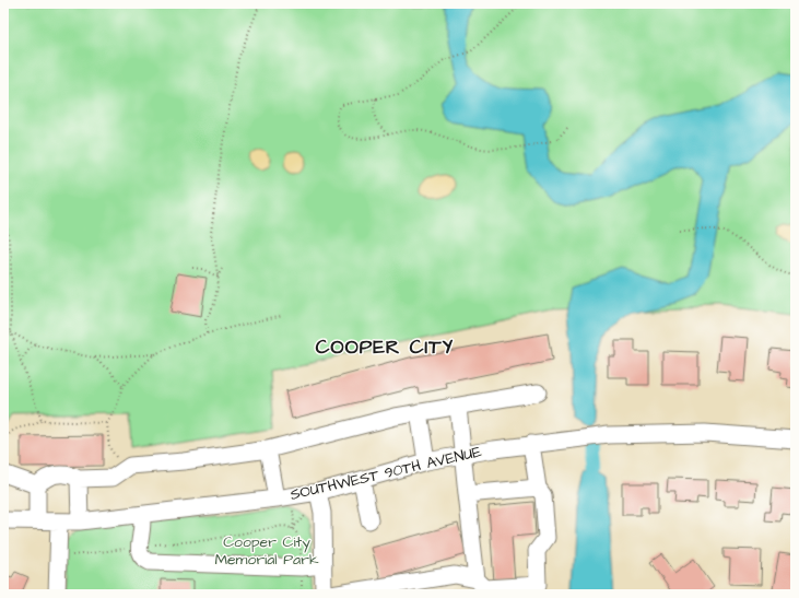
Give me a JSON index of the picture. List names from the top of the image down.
{
  "streets": {
    "street": ["SOUTHWEST 90TH AVENUE"]
  },
  "districts": ["COOPER CITY"],
  "parks": ["Cooper City Memorial Park"]
}
